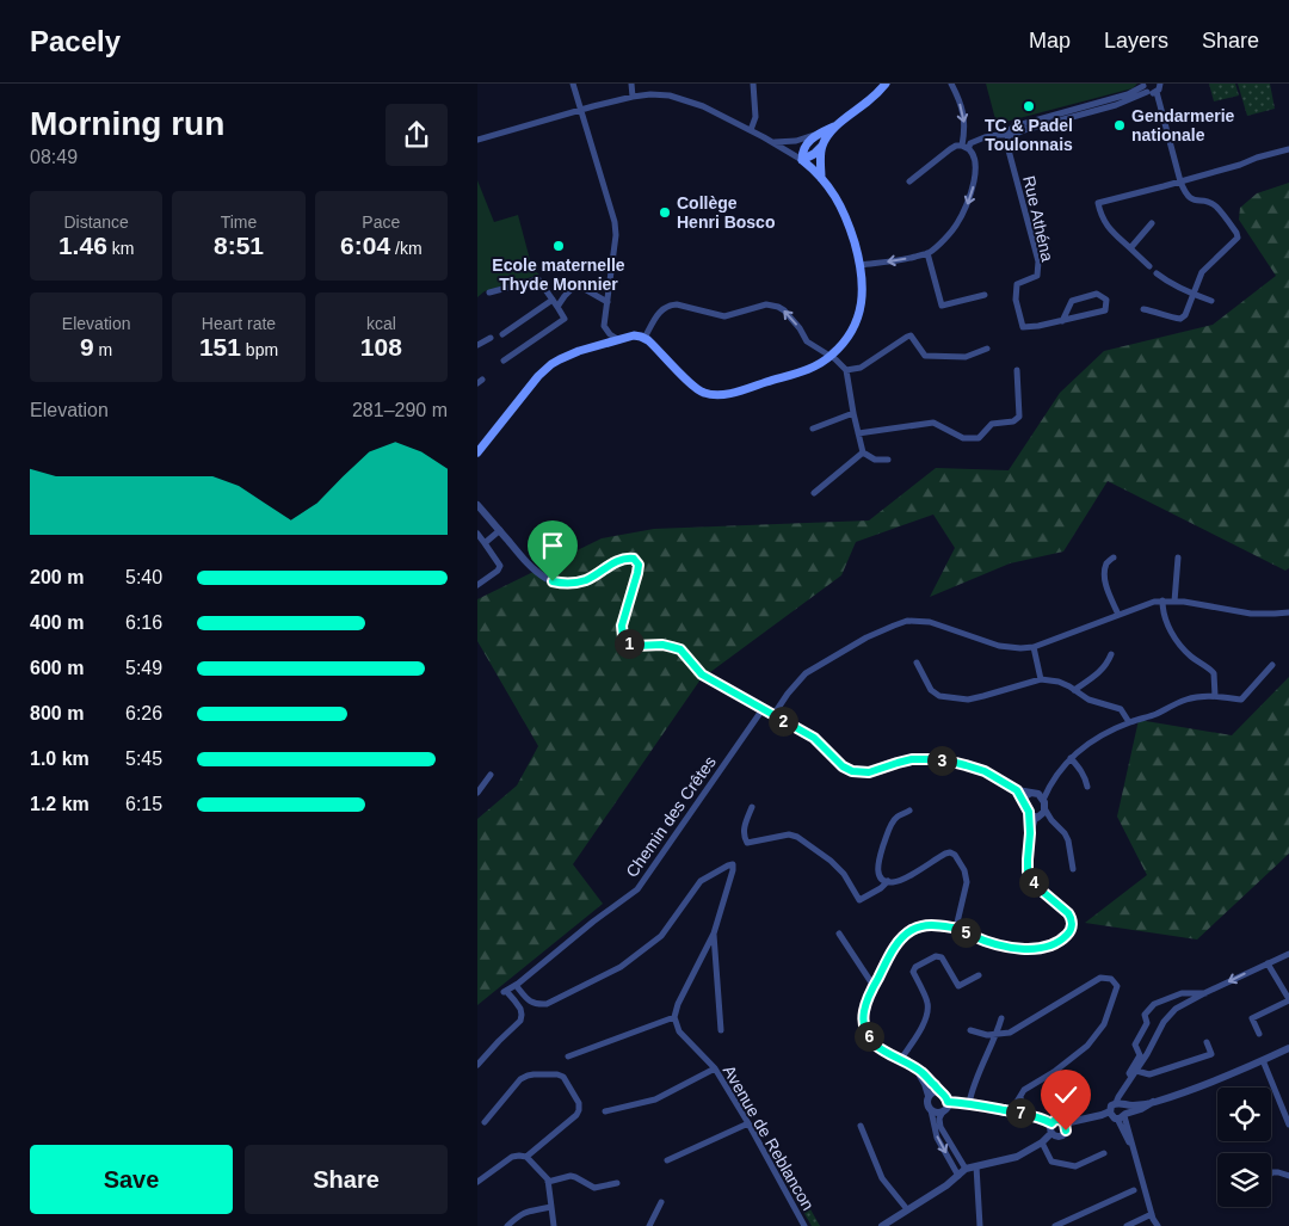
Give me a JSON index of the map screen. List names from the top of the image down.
{
  "streets": {
    "street": ["Rue Athéna", "Chemin des Crêtes", "Avenue de Reblancon"]
  },
  "places": [
    "TC & Padel Toulonnais",
    "Gendarmerie nationale",
    "Collège Henri Bosco",
    "Ecole maternelle Thyde Monnier"
  ],
  "page": {
    "header": "Pacely",
    "nav": ["Map", "Layers", "Share"],
    "heading": ["Morning run", "08:49"],
    "stats": [
      ["Distance", "1.46 km"],
      ["Time", "8:51"],
      ["Pace", "6:04 /km"],
      ["Elevation", "9 m"],
      ["Heart rate", "151 bpm"],
      ["kcal", "108"]
    ],
    "chart": ["Elevation", "281–290 m"],
    "list": [
      {
        "name": "200 m",
        "note": "5:40"
      },
      {
        "name": "400 m",
        "note": "6:16"
      },
      {
        "name": "600 m",
        "note": "5:49"
      },
      {
        "name": "800 m",
        "note": "6:26"
      },
      {
        "name": "1.0 km",
        "note": "5:45"
      },
      {
        "name": "1.2 km",
        "note": "6:15"
      }
    ],
    "pins": [
      "1",
      "2",
      "3",
      "4",
      "5",
      "6",
      "7"
    ],
    "buttons": ["Save", "Share"]
  }
}
